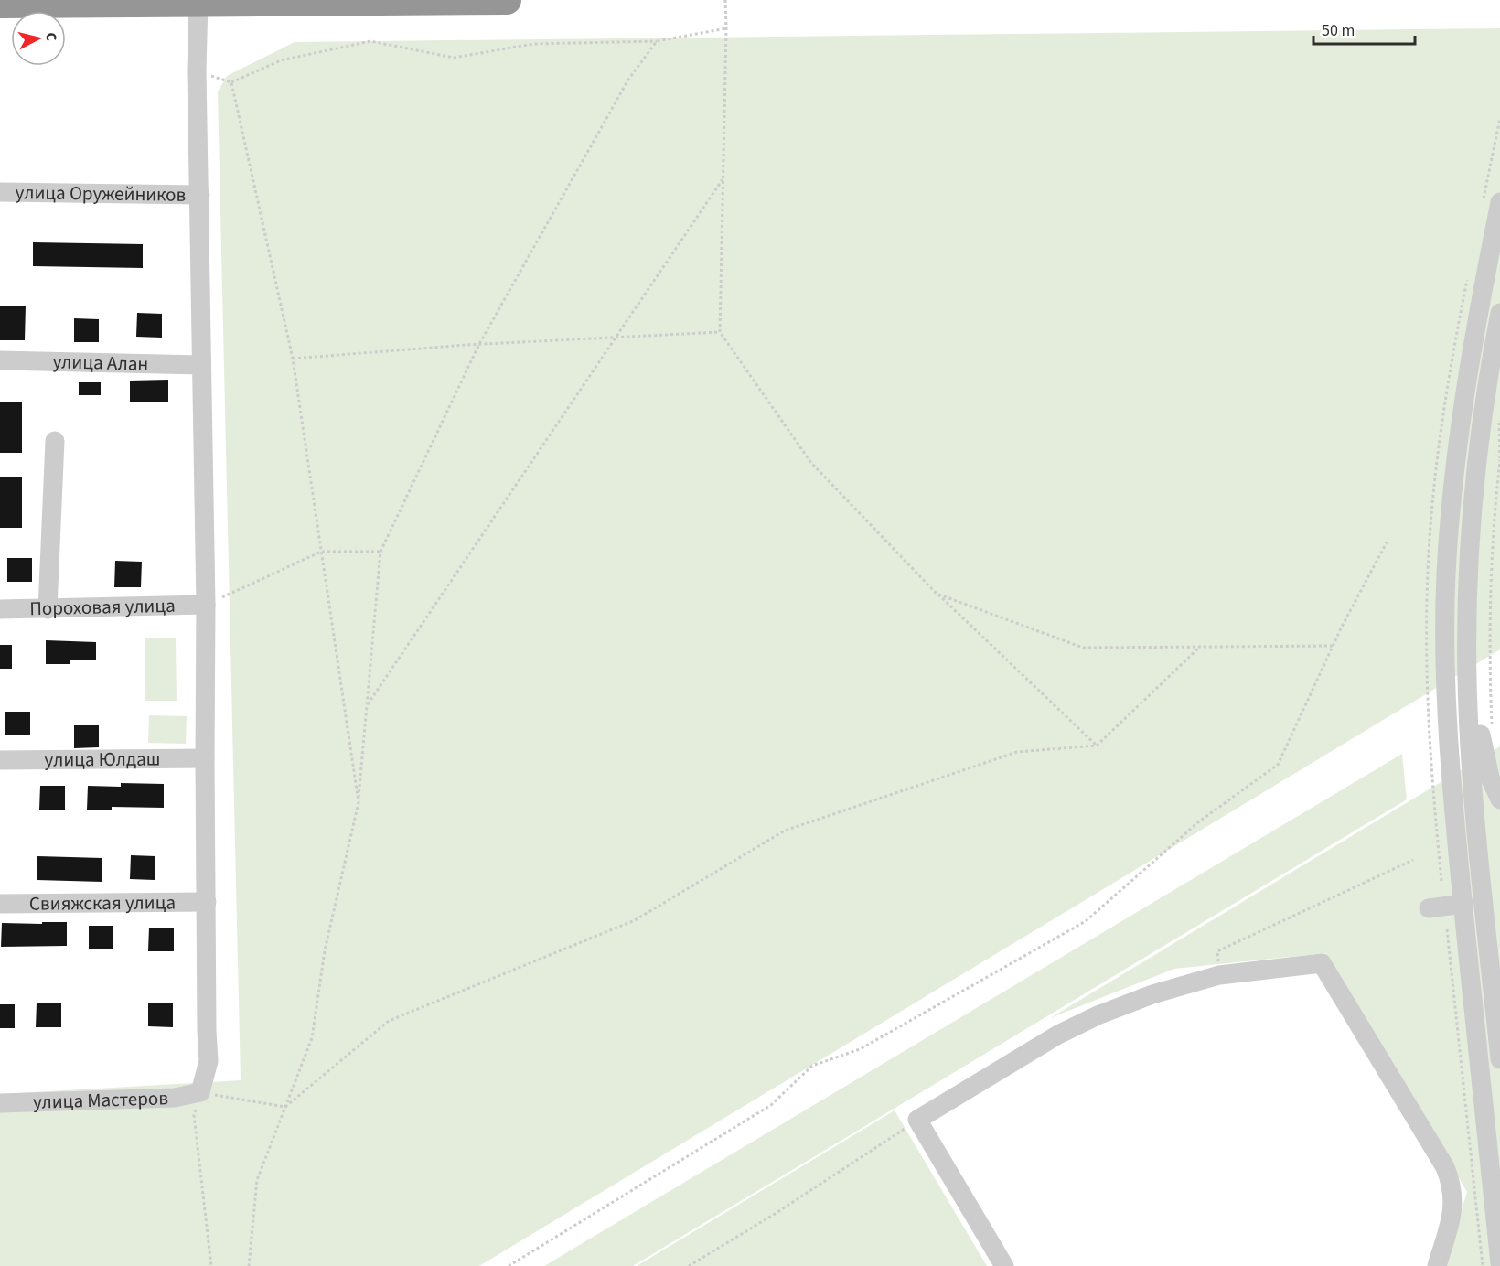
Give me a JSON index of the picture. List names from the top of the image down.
{
  "streets": {
    "street": [
      "улица Оружейников",
      "улица Алан",
      "Пороховая улица",
      "улица Юлдаш",
      "Свияжская улица",
      "улица Мастеров"
    ]
  },
  "scale_bar": "50 m",
  "north": "right"
}
